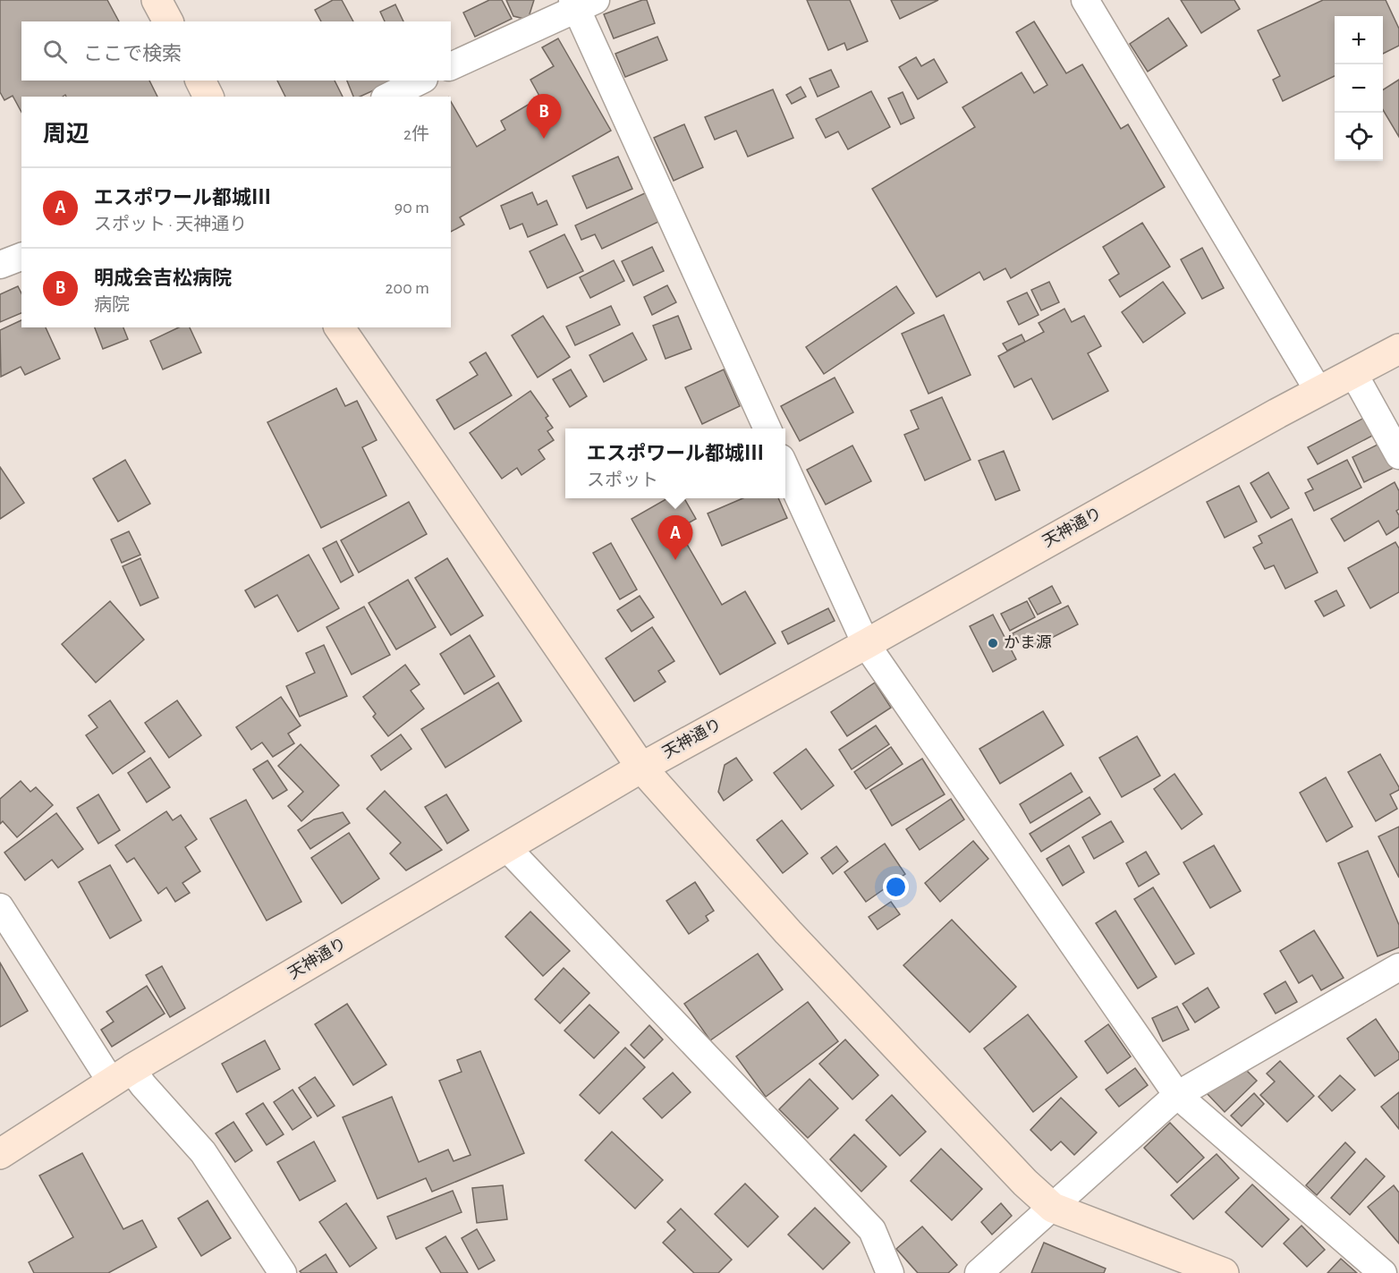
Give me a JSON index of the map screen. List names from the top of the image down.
{
  "streets": {
    "street": ["天神通り"]
  },
  "places": ["かま源"],
  "page": {
    "map_buttons": ["+", "−"],
    "search": "ここで検索",
    "pins": ["B", "A"],
    "heading": ["周辺", "2件"],
    "list": [
      {
        "mark": "A",
        "name": "エスポワール都城Ⅲ",
        "note": "スポット · 天神通り",
        "value": "90 m"
      },
      {
        "mark": "B",
        "name": "明成会吉松病院",
        "note": "病院",
        "value": "200 m"
      }
    ],
    "popup": ["エスポワール都城Ⅲ", "スポット"]
  }
}
